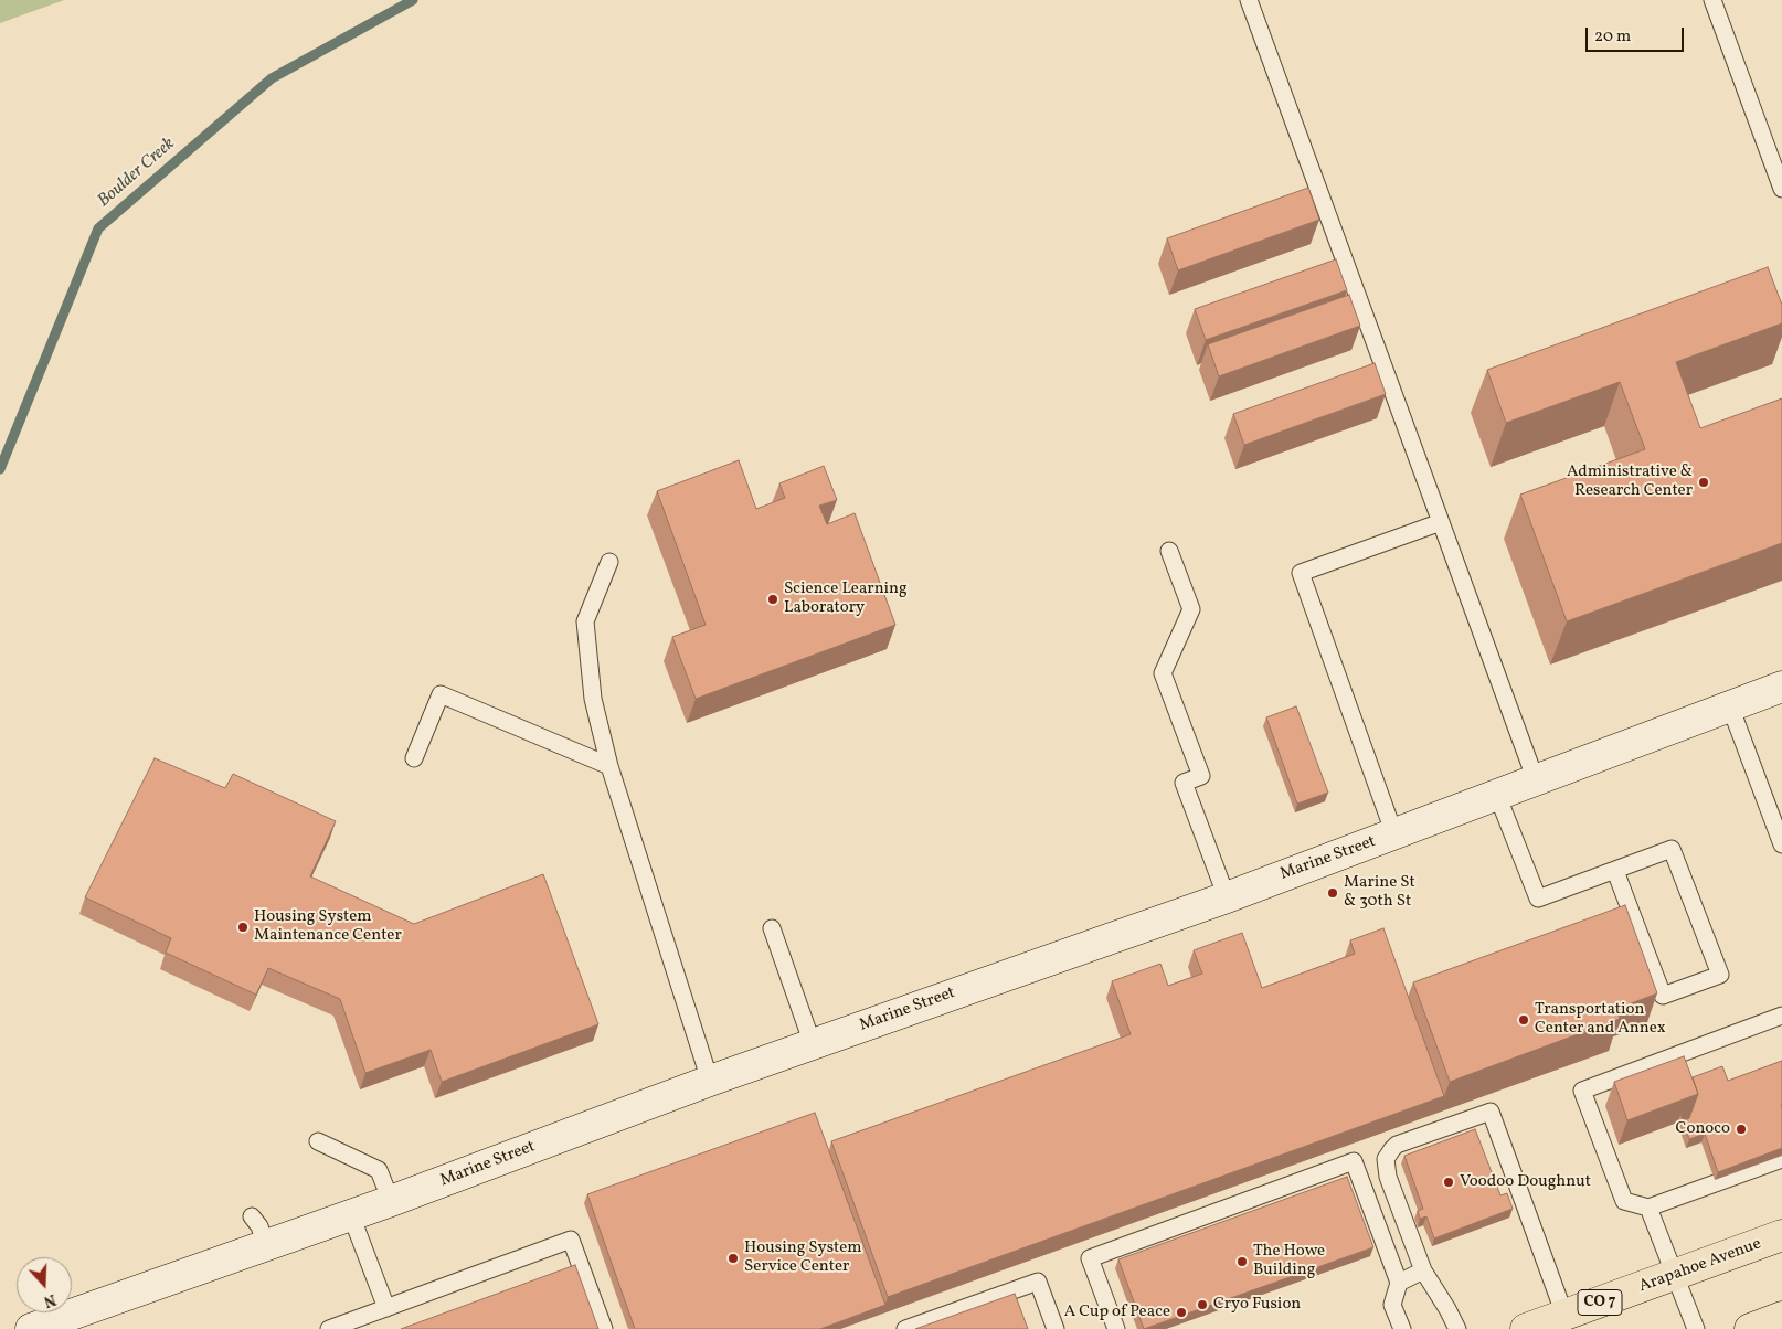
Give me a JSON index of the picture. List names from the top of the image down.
{
  "streets": {
    "main road": ["Arapahoe Avenue", "CO 7"],
    "street": ["Marine Street"]
  },
  "water": ["Boulder Creek"],
  "places": [
    "Administrative & Research Center",
    "Science Learning Laboratory",
    "Marine St & 30th St",
    "Housing System Maintenance Center",
    "Transportation Center and Annex",
    "Conoco",
    "Voodoo Doughnut",
    "Housing System Service Center",
    "The Howe Building",
    "Cryo Fusion",
    "A Cup of Peace"
  ],
  "scale_bar": "20 m",
  "north": "bottom"
}
